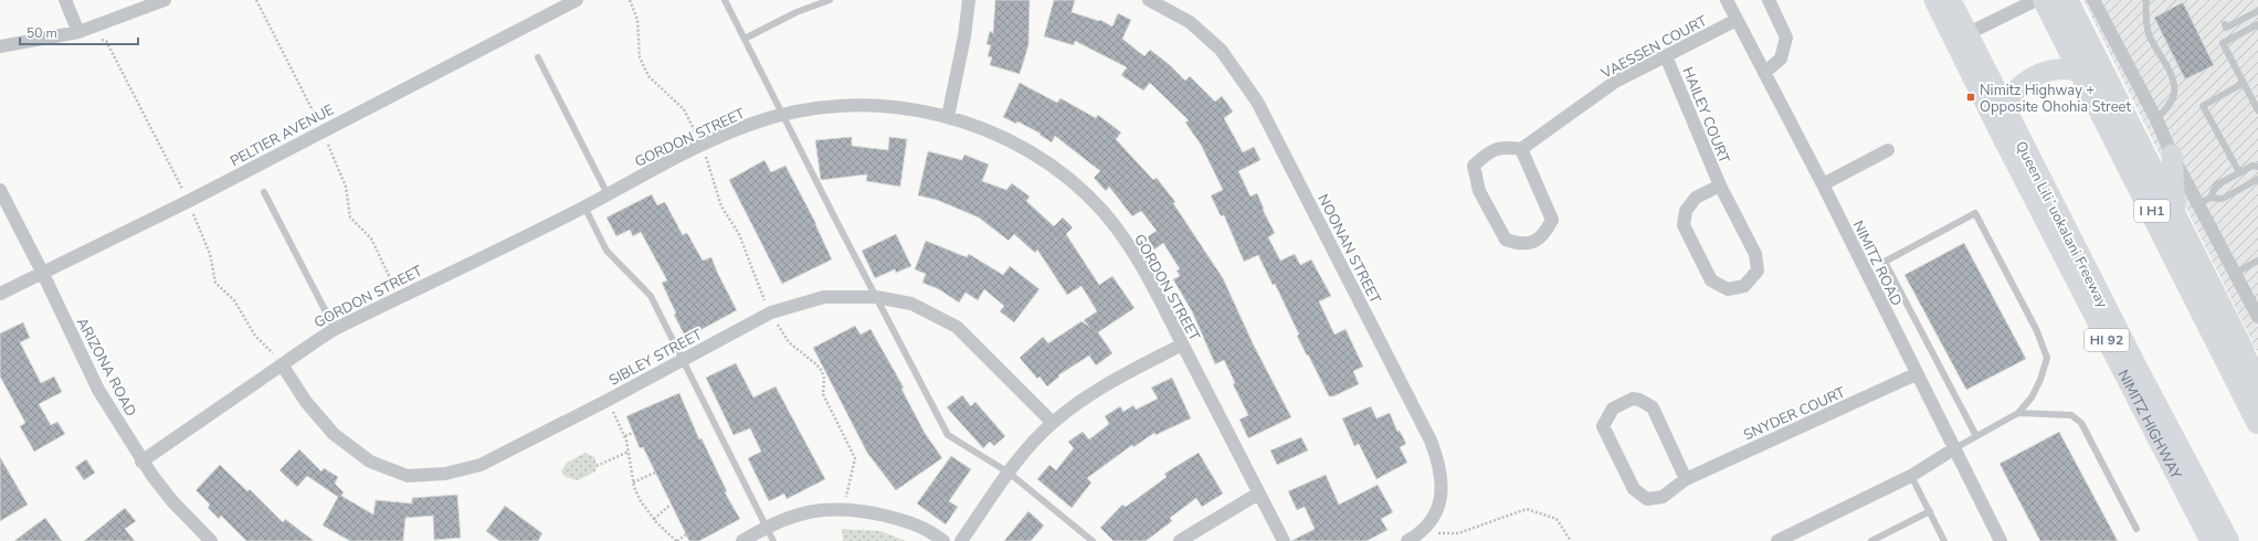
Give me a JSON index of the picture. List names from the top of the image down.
{
  "streets": {
    "highway": ["I H1", "Queen Liliʻuokalani Freeway"],
    "main road": ["HI 92", "NIMITZ HIGHWAY"],
    "street": [
      "VAESSEN COURT",
      "HAILEY COURT",
      "PELTIER AVENUE",
      "GORDON STREET",
      "NOONAN STREET",
      "NIMITZ ROAD",
      "SIBLEY STREET",
      "ARIZONA ROAD",
      "SNYDER COURT"
    ]
  },
  "crossings": [
    ["VAESSEN COURT", "HAILEY COURT"],
    ["VAESSEN COURT", "NIMITZ ROAD"],
    ["PELTIER AVENUE", "ARIZONA ROAD"],
    ["GORDON STREET", "SIBLEY STREET"],
    ["GORDON STREET", "ARIZONA ROAD"],
    ["NIMITZ ROAD", "SNYDER COURT"]
  ],
  "places": {
    "transit": ["Nimitz Highway + Opposite Ohohia Street"]
  },
  "scale_bar": "50 m"
}
